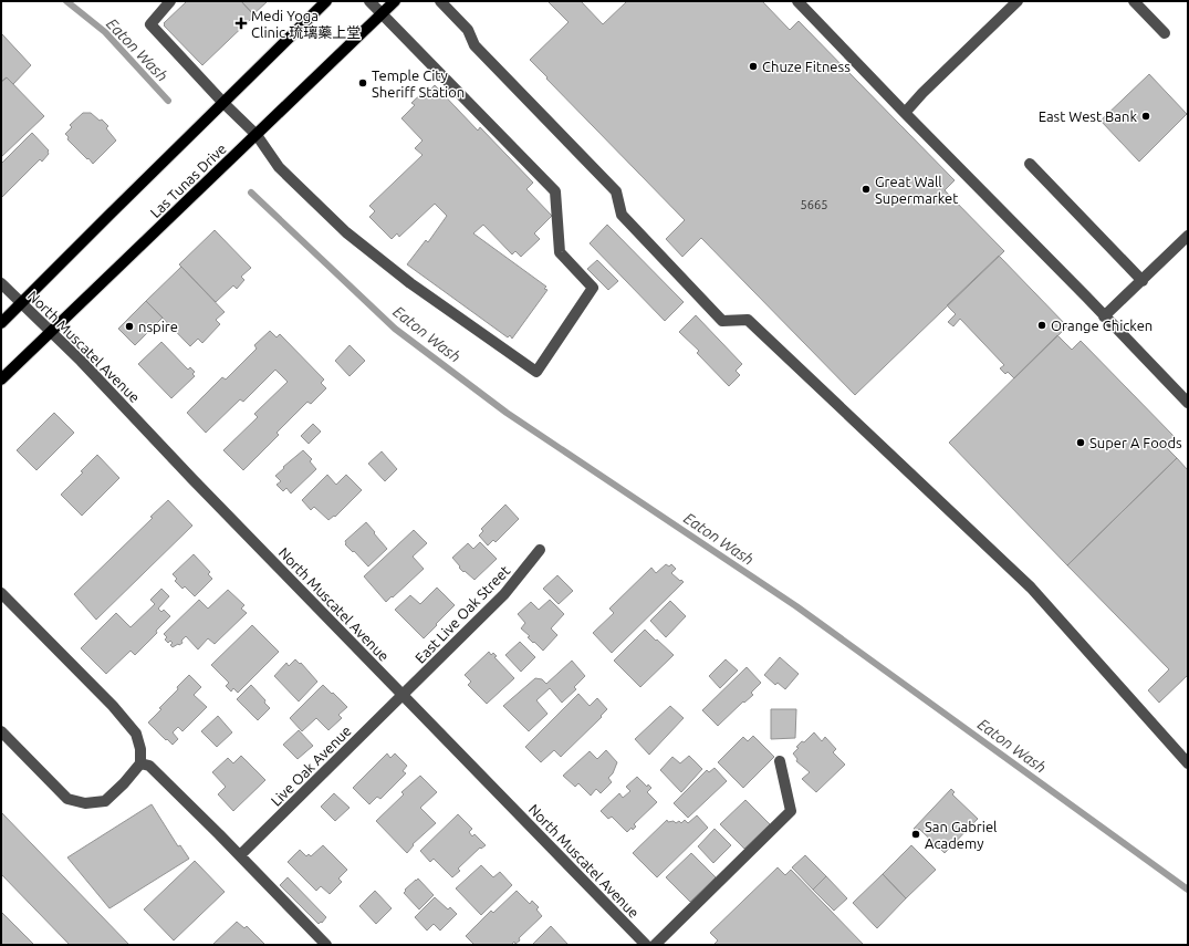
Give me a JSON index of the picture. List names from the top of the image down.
{
  "streets": {
    "main road": ["Las Tunas Drive"],
    "street": ["North Muscatel Avenue", "East Live Oak Street", "Live Oak Avenue"]
  },
  "crossings": [
    ["Las Tunas Drive", "North Muscatel Avenue"],
    ["North Muscatel Avenue", "East Live Oak Street"],
    ["North Muscatel Avenue", "Live Oak Avenue"],
    ["East Live Oak Street", "Live Oak Avenue"]
  ],
  "water": ["Eaton Wash"],
  "places": {
    "health": ["Medi Yoga Clinic 琉璃藥上堂"],
    "other": [
      "Chuze Fitness",
      "Temple City Sheriff Station",
      "East West Bank",
      "Great Wall Supermarket",
      "Orange Chicken",
      "nspire",
      "Super A Foods",
      "San Gabriel Academy"
    ]
  },
  "house_numbers": ["5665"]
}
